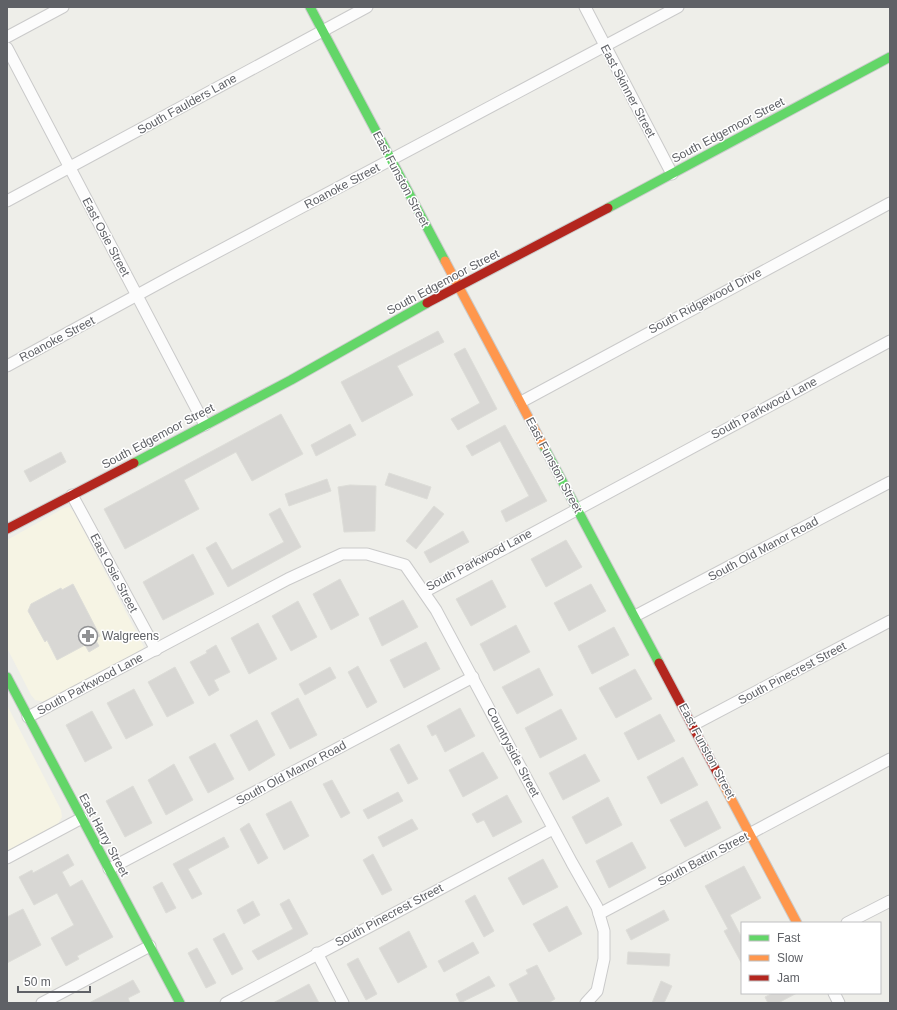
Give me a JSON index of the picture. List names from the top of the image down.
{
  "streets": {
    "street": [
      "East Skinner Street",
      "South Faulders Lane",
      "South Edgemoor Street",
      "East Funston Street",
      "Roanoke Street",
      "East Osie Street",
      "South Ridgewood Drive",
      "South Parkwood Lane",
      "South Old Manor Road",
      "South Pinecrest Street",
      "Countryside Street",
      "East Harry Street",
      "South Battin Street"
    ]
  },
  "crossings": [
    ["East Skinner Street", "South Edgemoor Street"],
    ["East Skinner Street", "Roanoke Street"],
    ["South Faulders Lane", "East Funston Street"],
    ["South Faulders Lane", "East Osie Street"],
    ["South Edgemoor Street", "East Funston Street"],
    ["South Edgemoor Street", "East Osie Street"],
    ["East Funston Street", "Roanoke Street"],
    ["East Funston Street", "South Ridgewood Drive"],
    ["East Funston Street", "South Parkwood Lane"],
    ["East Funston Street", "South Old Manor Road"],
    ["East Funston Street", "South Pinecrest Street"],
    ["East Funston Street", "South Battin Street"],
    ["Roanoke Street", "East Osie Street"],
    ["East Osie Street", "South Parkwood Lane"],
    ["South Parkwood Lane", "Countryside Street"],
    ["South Parkwood Lane", "East Harry Street"],
    ["South Old Manor Road", "Countryside Street"],
    ["South Old Manor Road", "East Harry Street"],
    ["South Pinecrest Street", "Countryside Street"],
    ["Countryside Street", "South Battin Street"]
  ],
  "places": {
    "pharmacy": ["Walgreens"]
  },
  "legend": ["Fast", "Slow", "Jam"],
  "scale_bar": "50 m"
}
